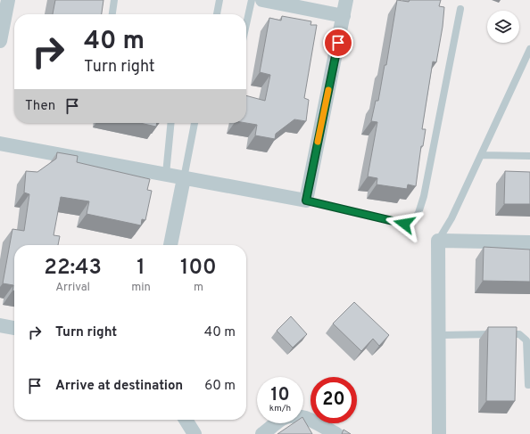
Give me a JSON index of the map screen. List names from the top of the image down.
{
  "page": {
    "turn": ["40 m", "Turn right"],
    "then": "Then",
    "eta": [
      "22:43",
      "Arrival",
      "1",
      "min",
      "100",
      "m"
    ],
    "list": [
      {
        "name": "Turn right",
        "value": "40 m"
      },
      {
        "name": "Arrive at destination",
        "value": "60 m"
      }
    ],
    "speed": "10 km/h",
    "limit": "20"
  }
}
